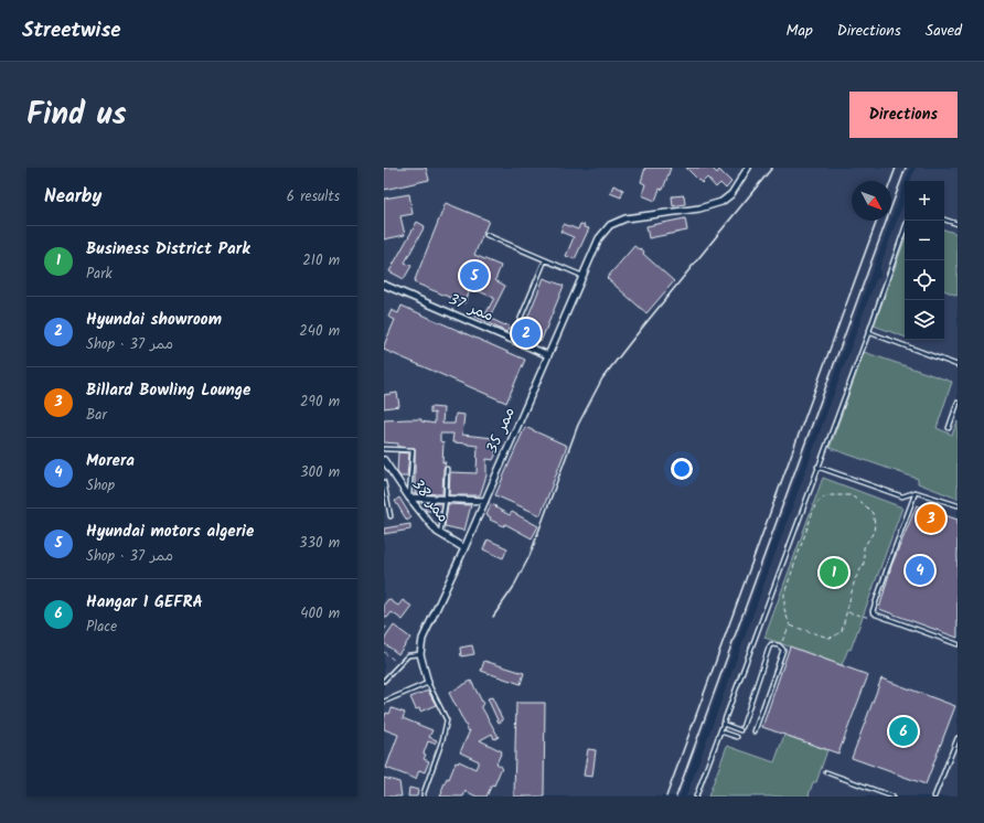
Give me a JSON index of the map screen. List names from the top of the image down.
{
  "streets": {
    "street": ["ممر 37", "ممر 35", "ممر 38"]
  },
  "crossings": [
    ["ممر 37", "ممر 35"],
    ["ممر 35", "ممر 38"]
  ],
  "north": "bottom right",
  "page": {
    "header": "Streetwise",
    "nav": ["Map", "Directions", "Saved"],
    "title": "Find us",
    "buttons": "Directions",
    "heading": ["Nearby", "6 results"],
    "map_buttons": ["+", "−"],
    "list": [
      {
        "mark": "1",
        "name": "Business District Park",
        "note": "Park",
        "value": "210 m"
      },
      {
        "mark": "2",
        "name": "Hyundai showroom",
        "note": "Shop · ممر 37",
        "value": "240 m"
      },
      {
        "mark": "3",
        "name": "Billard Bowling Lounge",
        "note": "Bar",
        "value": "290 m"
      },
      {
        "mark": "4",
        "name": "Morera",
        "note": "Shop",
        "value": "300 m"
      },
      {
        "mark": "5",
        "name": "Hyundai motors algerie",
        "note": "Shop · ممر 37",
        "value": "330 m"
      },
      {
        "mark": "6",
        "name": "Hangar 1 GEFRA",
        "note": "Place",
        "value": "400 m"
      }
    ],
    "pins": [
      "5",
      "2",
      "3",
      "4",
      "1",
      "6"
    ]
  }
}
